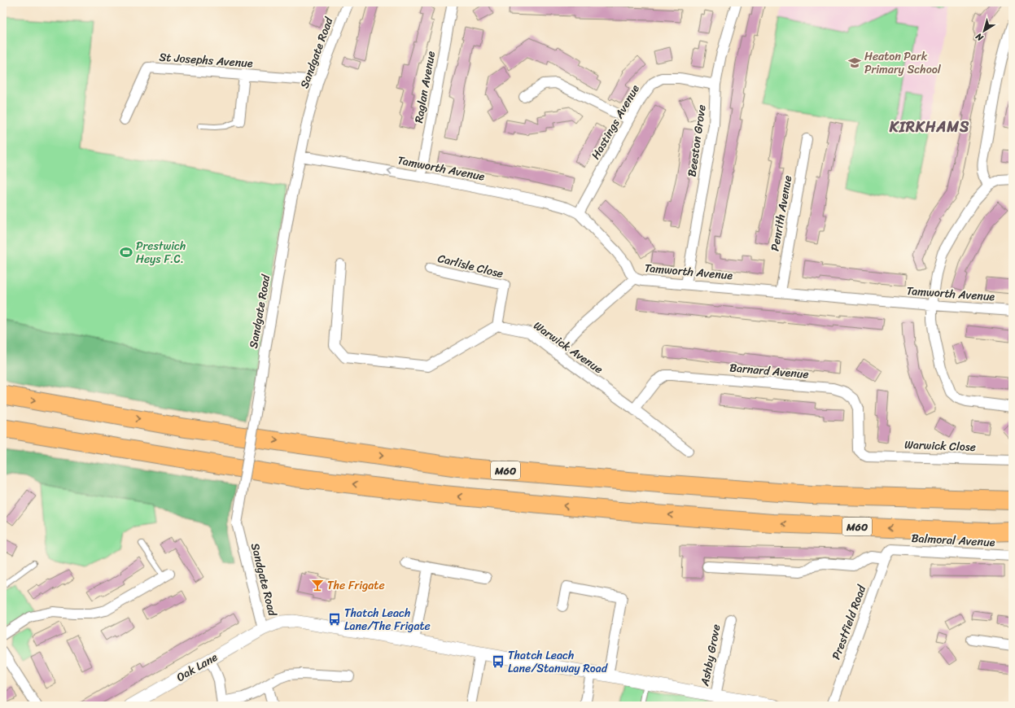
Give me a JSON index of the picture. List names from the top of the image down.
{
  "streets": {
    "highway": ["M60"],
    "street": [
      "Sandgate Road",
      "St Josephs Avenue",
      "Raglan Avenue",
      "Hastings Avenue",
      "Beeston Grove",
      "Tamworth Avenue",
      "Penrith Avenue",
      "Carlisle Close",
      "Warwick Avenue",
      "Barnard Avenue",
      "Warwick Close",
      "Balmoral Avenue",
      "Prestfield Road",
      "Ashby Grove",
      "Oak Lane"
    ]
  },
  "crossings": [
    ["Sandgate Road", "St Josephs Avenue"],
    ["Sandgate Road", "Tamworth Avenue"],
    ["Sandgate Road", "Oak Lane"],
    ["Raglan Avenue", "Tamworth Avenue"],
    ["Hastings Avenue", "Beeston Grove"],
    ["Hastings Avenue", "Tamworth Avenue"],
    ["Beeston Grove", "Tamworth Avenue"],
    ["Tamworth Avenue", "Penrith Avenue"],
    ["Carlisle Close", "Warwick Avenue"],
    ["Warwick Avenue", "Barnard Avenue"],
    ["Barnard Avenue", "Warwick Close"],
    ["Balmoral Avenue", "Prestfield Road"],
    ["Ashby Grove", "Oak Lane"]
  ],
  "districts": ["KIRKHAMS"],
  "places": {
    "school or university": ["Heaton Park Primary School"],
    "sports": ["Prestwich Heys F.C."],
    "bar": ["The Frigate"],
    "bus stop": ["Thatch Leach Lane/The Frigate", "Thatch Leach Lane/Stanway Road"]
  },
  "north": "bottom left"
}
